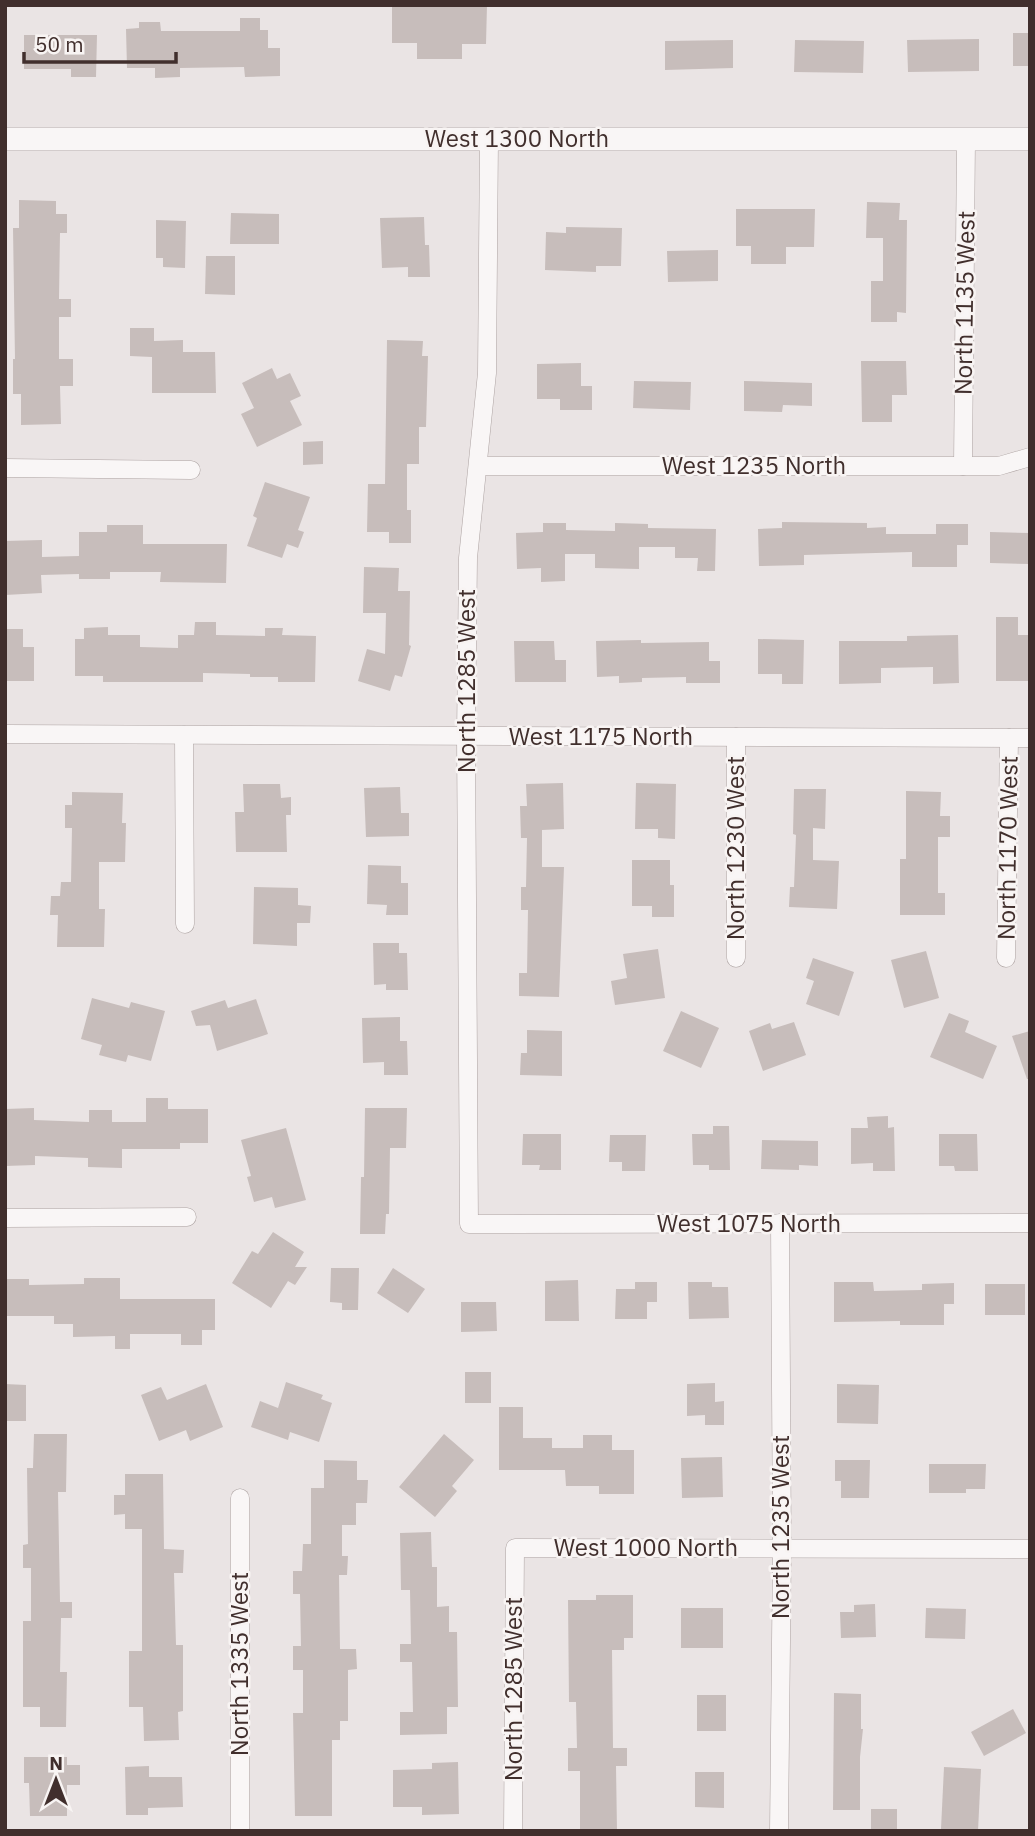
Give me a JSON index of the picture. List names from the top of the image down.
{
  "streets": {
    "street": [
      "West 1300 North",
      "North 1135 West",
      "West 1235 North",
      "North 1285 West",
      "West 1175 North",
      "North 1230 West",
      "North 1170 West",
      "West 1075 North",
      "North 1235 West",
      "West 1000 North",
      "North 1335 West"
    ]
  },
  "crossings": [
    ["West 1300 North", "North 1135 West"],
    ["West 1300 North", "North 1285 West"],
    ["North 1135 West", "West 1235 North"],
    ["West 1235 North", "North 1285 West"],
    ["North 1285 West", "West 1175 North"],
    ["North 1285 West", "West 1075 North"],
    ["North 1285 West", "West 1000 North"],
    ["West 1175 North", "North 1230 West"],
    ["West 1175 North", "North 1170 West"],
    ["West 1075 North", "North 1235 West"],
    ["North 1235 West", "West 1000 North"]
  ],
  "scale_bar": "50 m",
  "north": "top"
}
